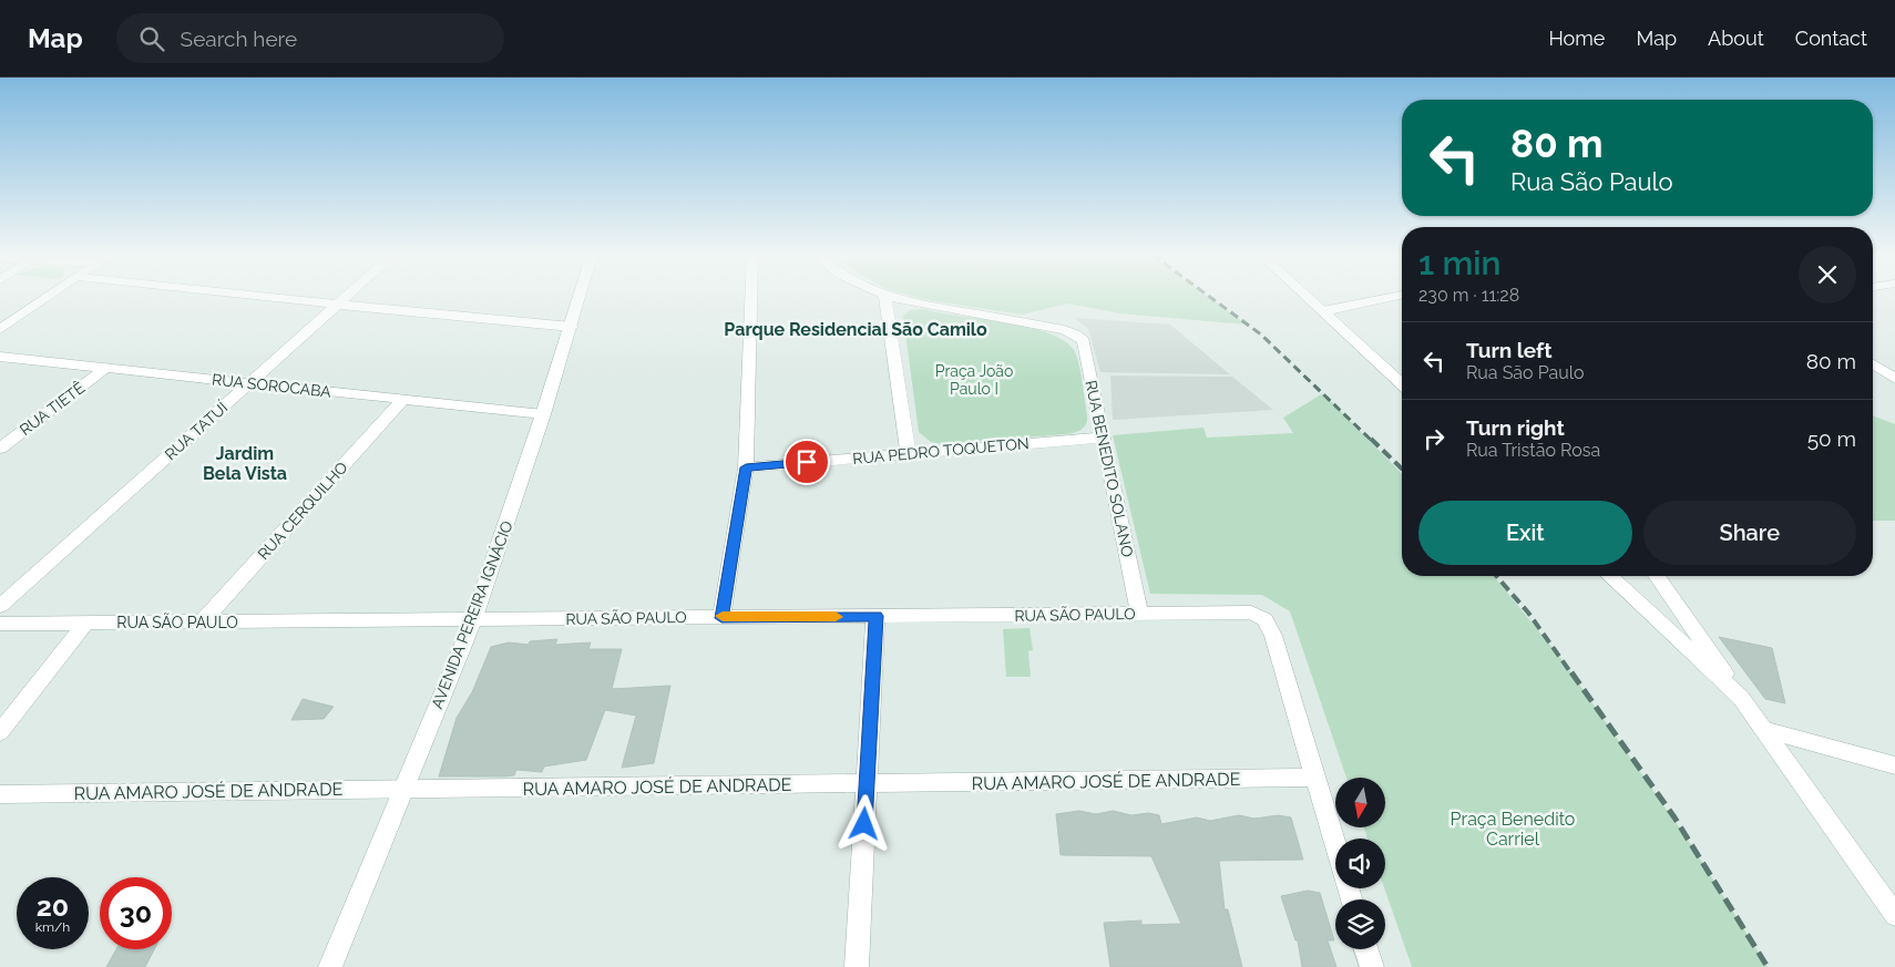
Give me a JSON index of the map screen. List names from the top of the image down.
{
  "streets": {
    "street": [
      "RUA SOROCABA",
      "RUA TIETÊ",
      "RUA TATUÍ",
      "RUA PEDRO TOQUETON",
      "RUA BENEDITO SOLANO",
      "RUA CERQUILHO",
      "AVENIDA PEREIRA IGNÁCIO",
      "RUA SÃO PAULO",
      "RUA AMARO JOSÉ DE ANDRADE"
    ]
  },
  "crossings": [
    ["RUA SOROCABA", "RUA TIETÊ"],
    ["RUA SOROCABA", "RUA TATUÍ"],
    ["RUA SOROCABA", "RUA CERQUILHO"],
    ["RUA SOROCABA", "AVENIDA PEREIRA IGNÁCIO"],
    ["RUA PEDRO TOQUETON", "RUA BENEDITO SOLANO"],
    ["RUA BENEDITO SOLANO", "RUA SÃO PAULO"],
    ["RUA CERQUILHO", "RUA SÃO PAULO"],
    ["AVENIDA PEREIRA IGNÁCIO", "RUA SÃO PAULO"],
    ["AVENIDA PEREIRA IGNÁCIO", "RUA AMARO JOSÉ DE ANDRADE"],
    ["RUA SÃO PAULO", "RUA AMARO JOSÉ DE ANDRADE"]
  ],
  "districts": ["Parque Residencial São Camilo", "Jardim Bela Vista"],
  "parks": ["Praça João Paulo I", "Praça Benedito Carriel"],
  "north": "bottom",
  "page": {
    "header": "Map",
    "search": "Search here",
    "nav": [
      "Home",
      "Map",
      "About",
      "Contact"
    ],
    "turn": ["80 m", "Rua São Paulo"],
    "heading": ["1 min", "230 m · 11:28"],
    "list": [
      {
        "name": "Turn left",
        "note": "Rua São Paulo",
        "value": "80 m"
      },
      {
        "name": "Turn right",
        "note": "Rua Tristão Rosa",
        "value": "50 m"
      }
    ],
    "buttons": ["Exit", "Share"],
    "speed": "20 km/h",
    "limit": "30"
  }
}
